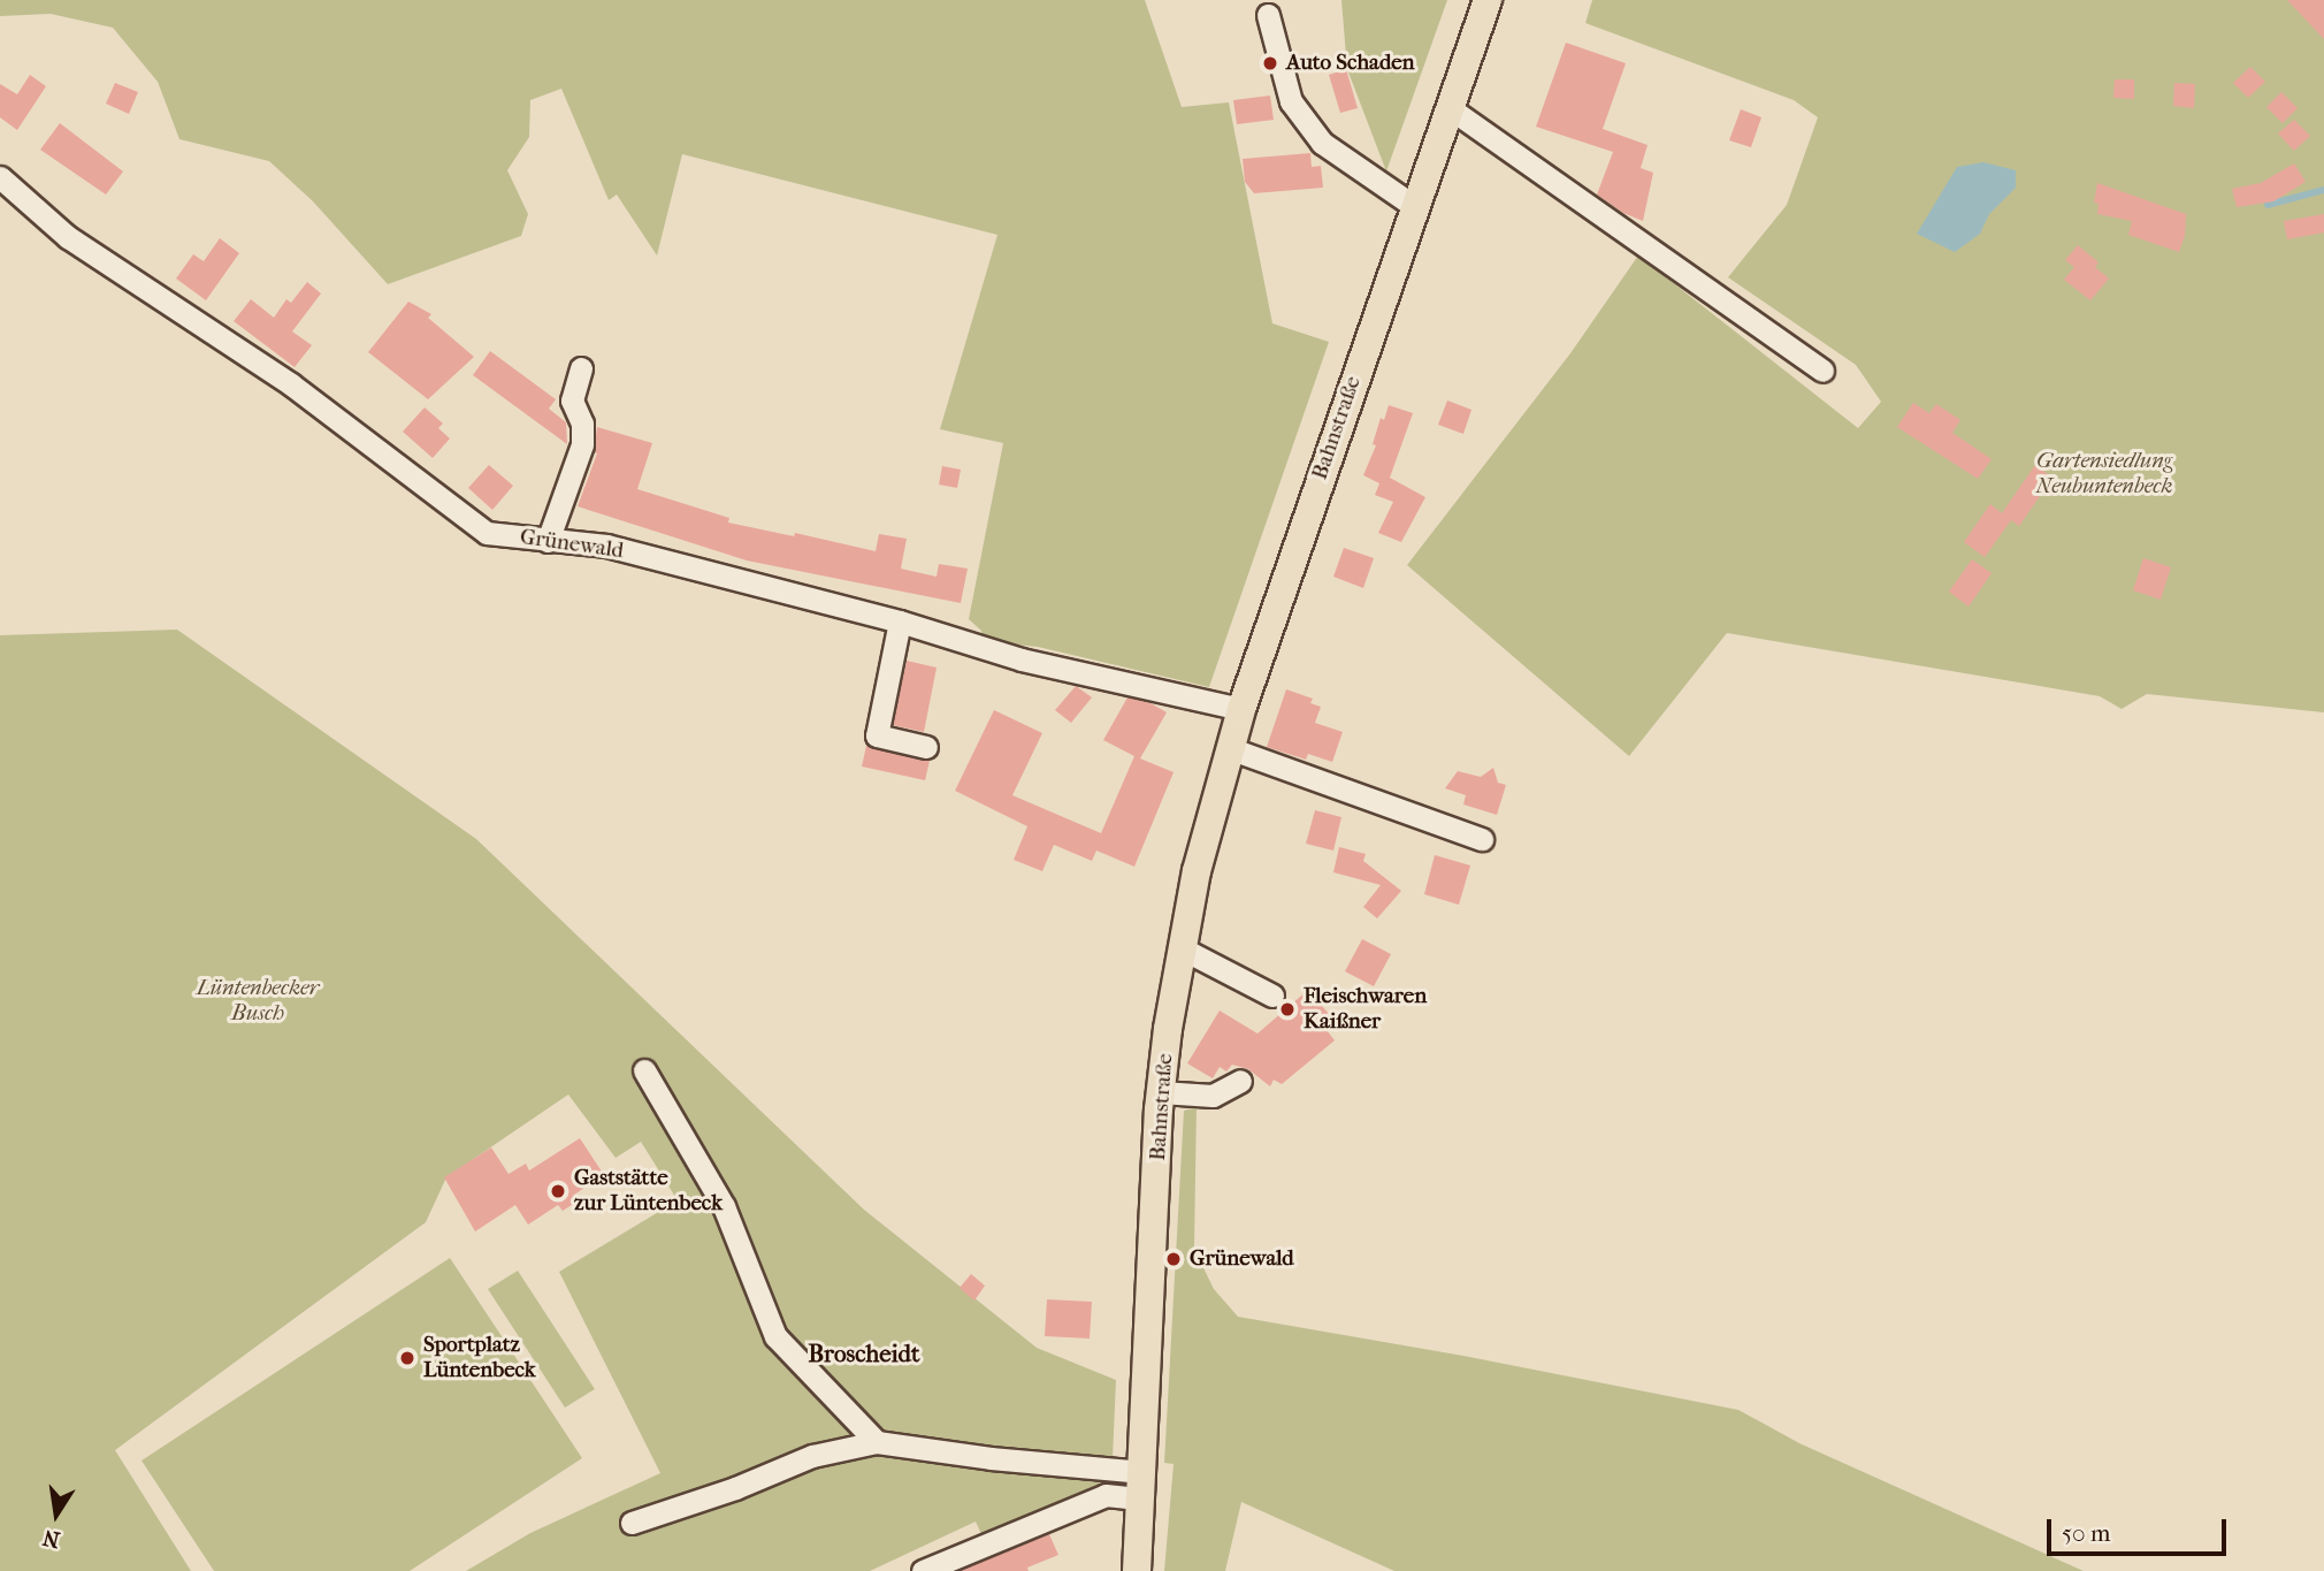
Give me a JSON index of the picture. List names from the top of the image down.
{
  "streets": {
    "main road": ["Bahnstraße"],
    "street": ["Grünewald"]
  },
  "crossings": [
    ["Bahnstraße", "Grünewald"]
  ],
  "districts": ["Broscheidt"],
  "parks": ["Gartensiedlung Neubuntenbeck", "Lüntenbecker Busch"],
  "places": [
    "Auto Schaden",
    "Fleischwaren Kaißner",
    "Gaststätte zur Lüntenbeck",
    "Grünewald",
    "Sportplatz Lüntenbeck"
  ],
  "scale_bar": "50 m",
  "north": "bottom"
}
